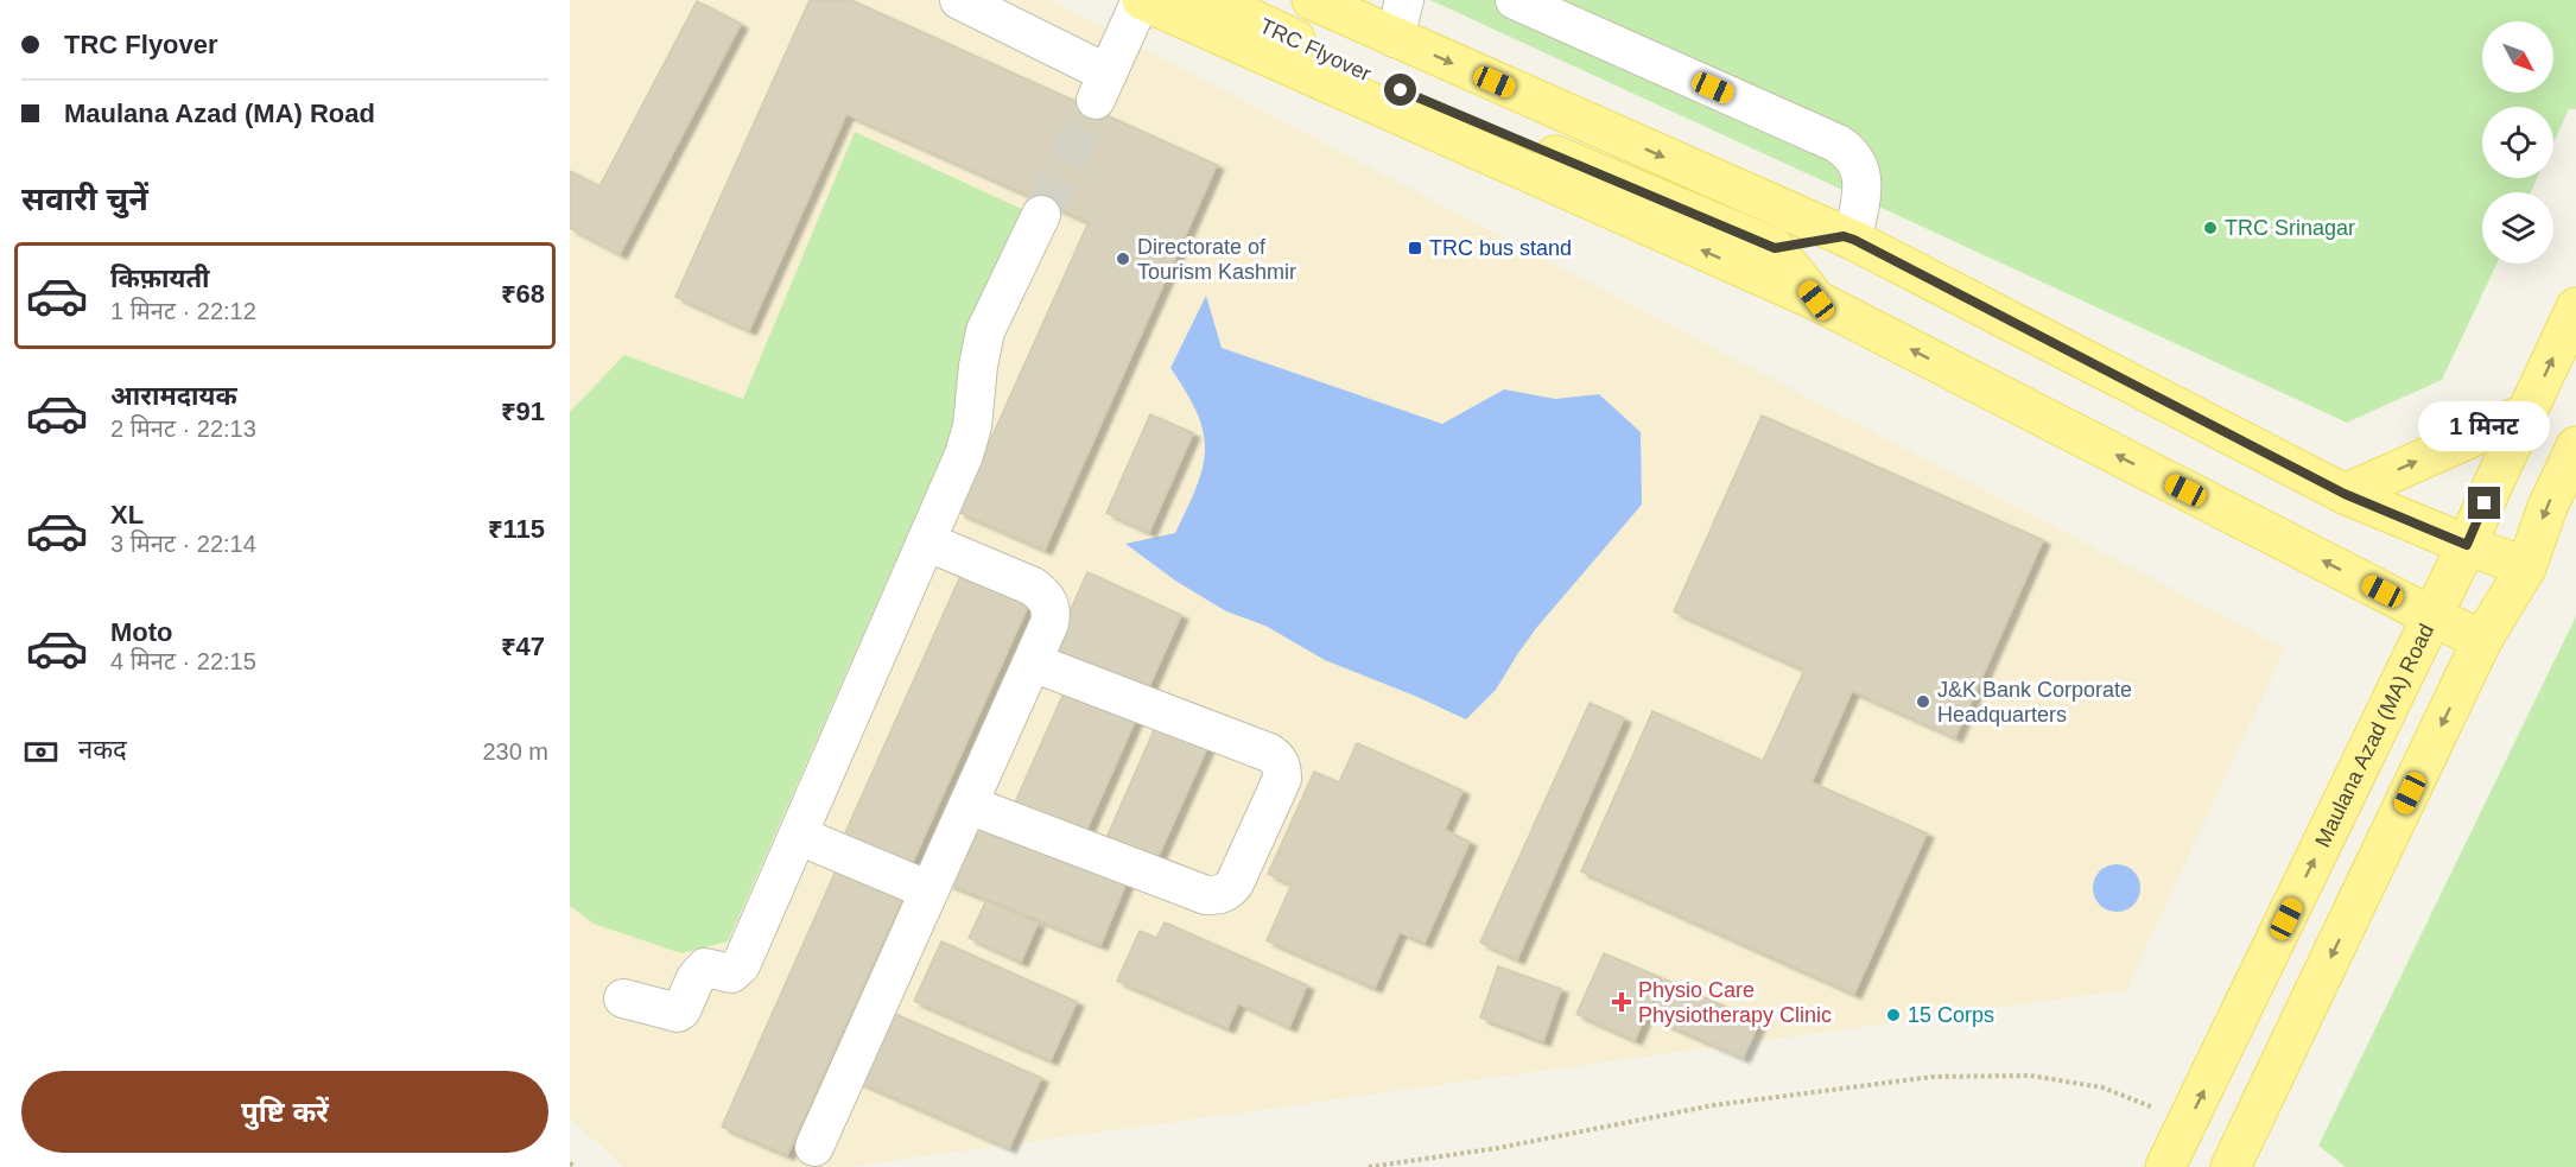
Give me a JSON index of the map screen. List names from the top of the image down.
{
  "streets": {
    "main road": ["TRC Flyover", "Maulana Azad (MA) Road"]
  },
  "places": {
    "other": [
      "TRC Srinagar",
      "Directorate of Tourism Kashmir",
      "J&K Bank Corporate Headquarters",
      "15 Corps"
    ],
    "transit": ["TRC bus stand"],
    "health": ["Physio Care Physiotherapy Clinic"]
  },
  "north": "bottom right",
  "page": {
    "banner": ["TRC Flyover", "Maulana Azad (MA) Road"],
    "heading": "सवारी चुनें",
    "list": [
      {
        "name": "किफ़ायती",
        "note": "1 मिनट · 22:12",
        "value": "₹68"
      },
      {
        "name": "आरामदायक",
        "note": "2 मिनट · 22:13",
        "value": "₹91"
      },
      {
        "name": "XL",
        "note": "3 मिनट · 22:14",
        "value": "₹115"
      },
      {
        "name": "Moto",
        "note": "4 मिनट · 22:15",
        "value": "₹47"
      }
    ],
    "bubble": "1 मिनट",
    "pay": ["नकद", "230 m"],
    "buttons": "पुष्टि करें"
  }
}
